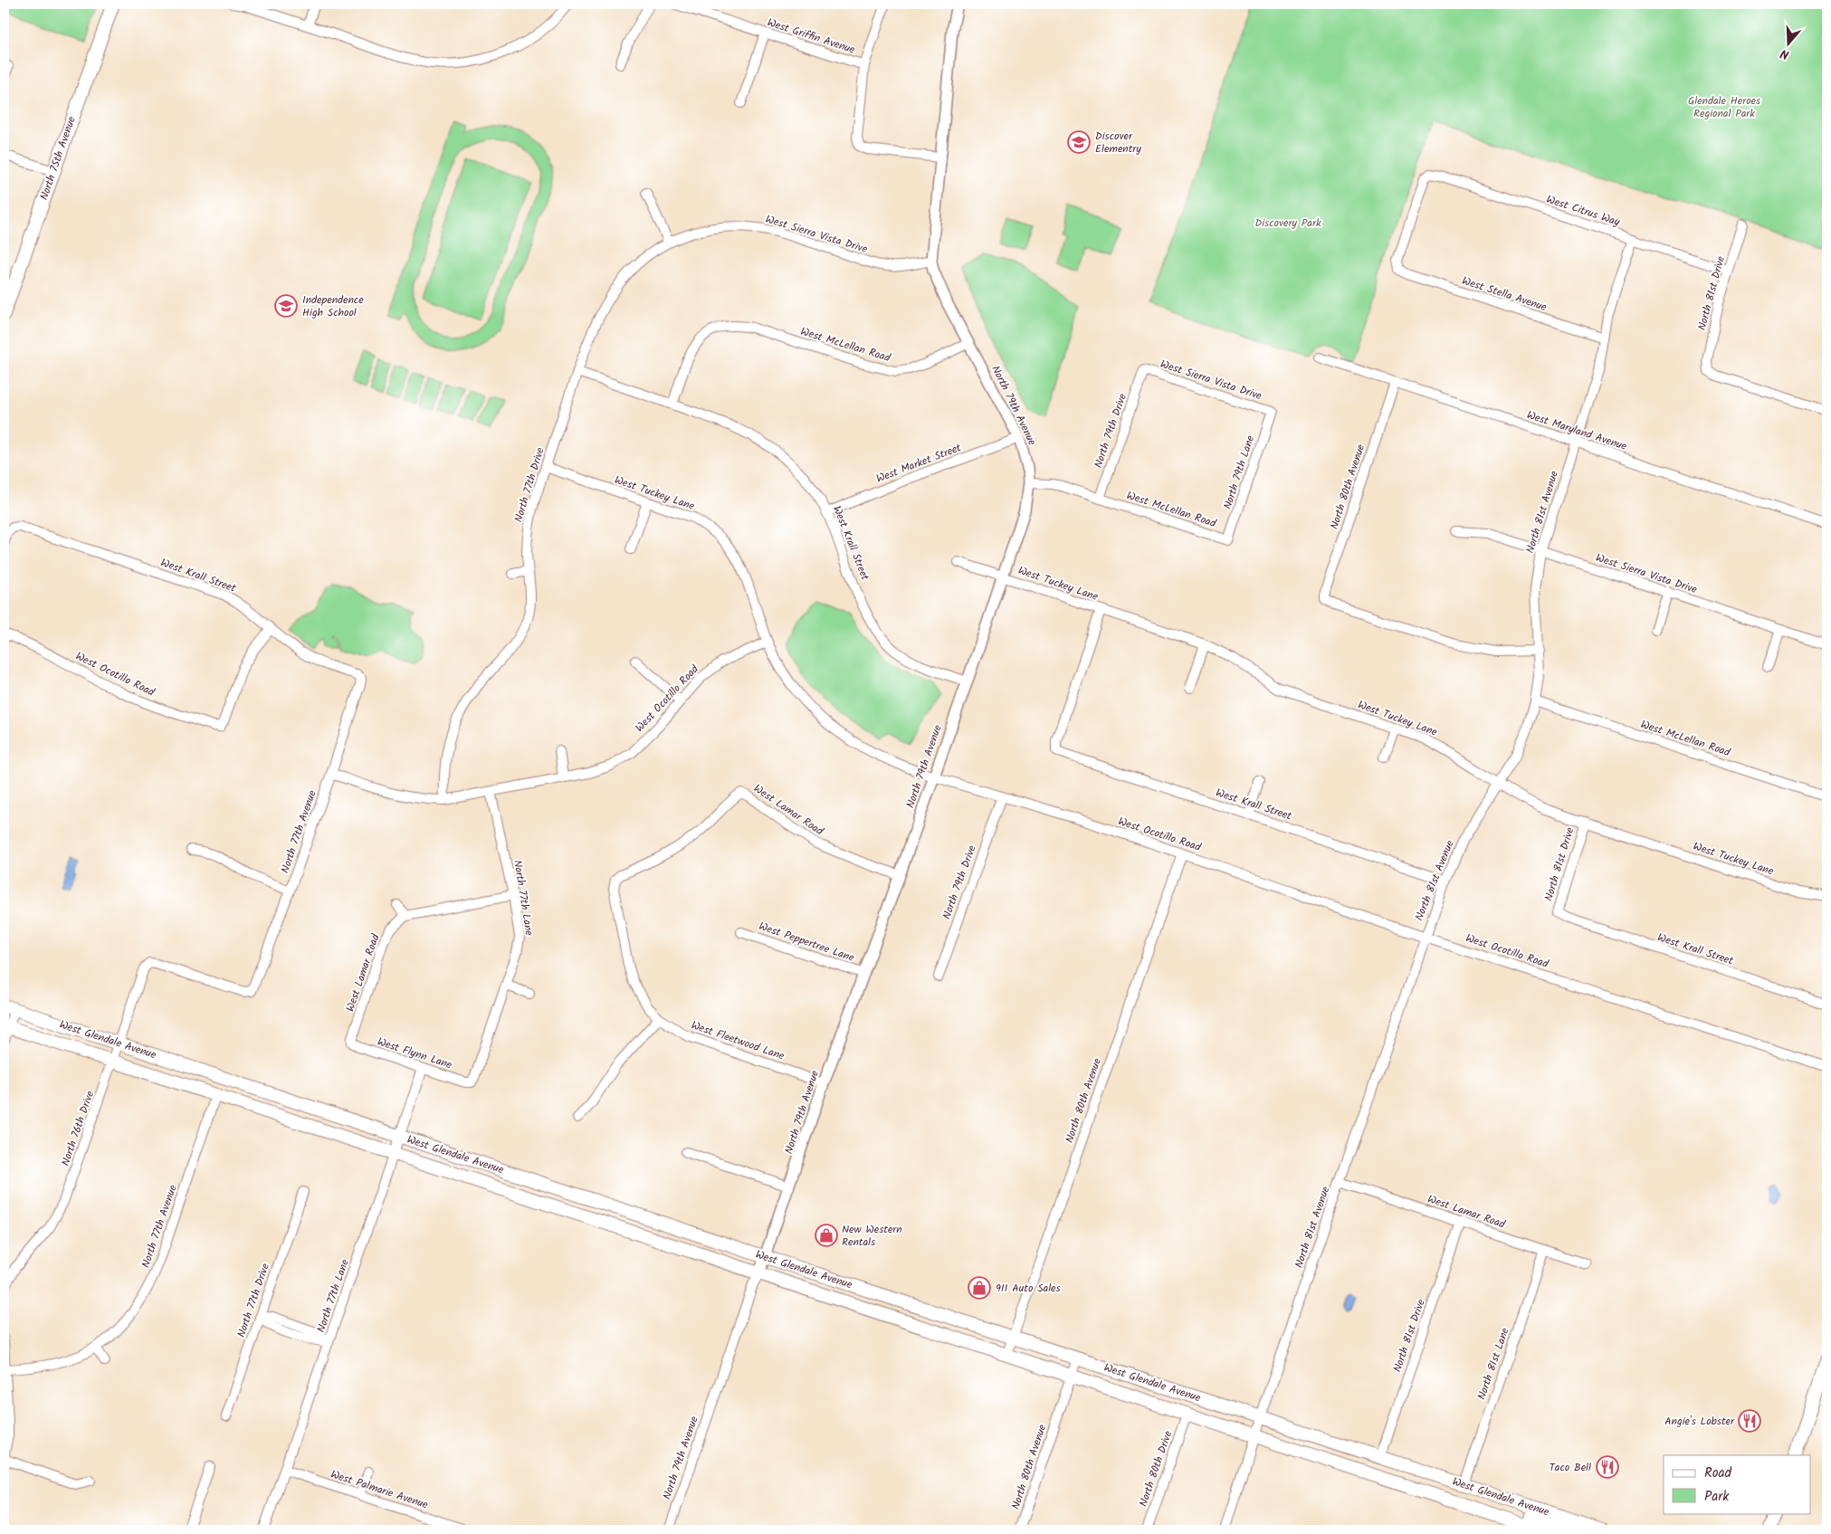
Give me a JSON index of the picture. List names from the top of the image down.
{
  "streets": {
    "main road": ["North 75th Avenue", "West Glendale Avenue"],
    "street": [
      "West Griffin Avenue",
      "West Citrus Way",
      "West Sierra Vista Drive",
      "North 81st Drive",
      "West Stella Avenue",
      "West McLellan Road",
      "North 79th Avenue",
      "North 79th Drive",
      "West Maryland Avenue",
      "West Market Street",
      "North 79th Lane",
      "North 77th Drive",
      "North 80th Avenue",
      "West Tuckey Lane",
      "North 81st Avenue",
      "West Krall Street",
      "West Ocotillo Road",
      "West Lamar Road",
      "North 77th Avenue",
      "North 77th Lane",
      "West Peppertree Lane",
      "West Fleetwood Lane",
      "West Flynn Lane",
      "North 76th Drive",
      "North 81st Lane",
      "North 80th Drive",
      "West Palmarie Avenue"
    ]
  },
  "crossings": [
    ["West Citrus Way", "North 81st Drive"],
    ["West Citrus Way", "West Stella Avenue"],
    ["West Citrus Way", "North 81st Avenue"],
    ["West Sierra Vista Drive", "North 79th Avenue"],
    ["West Sierra Vista Drive", "North 79th Drive"],
    ["West Sierra Vista Drive", "North 79th Lane"],
    ["West Sierra Vista Drive", "North 77th Drive"],
    ["West Sierra Vista Drive", "North 81st Avenue"],
    ["North 81st Drive", "West Tuckey Lane"],
    ["North 81st Drive", "West Krall Street"],
    ["North 81st Drive", "West Lamar Road"],
    ["North 81st Drive", "West Glendale Avenue"],
    ["West Stella Avenue", "North 81st Avenue"],
    ["West McLellan Road", "North 79th Avenue"],
    ["West McLellan Road", "North 79th Drive"],
    ["West McLellan Road", "North 79th Lane"],
    ["West McLellan Road", "North 81st Avenue"],
    ["West McLellan Road", "West Krall Street"],
    ["North 79th Avenue", "West Market Street"],
    ["North 79th Avenue", "West Tuckey Lane"],
    ["North 79th Avenue", "West Krall Street"],
    ["North 79th Avenue", "West Ocotillo Road"],
    ["North 79th Avenue", "West Lamar Road"],
    ["North 79th Avenue", "West Peppertree Lane"],
    ["North 79th Avenue", "West Glendale Avenue"],
    ["North 79th Avenue", "West Fleetwood Lane"],
    ["North 79th Drive", "West Ocotillo Road"],
    ["West Maryland Avenue", "North 80th Avenue"],
    ["West Maryland Avenue", "North 81st Avenue"],
    ["West Market Street", "West Krall Street"],
    ["North 77th Drive", "West Tuckey Lane"],
    ["North 77th Drive", "West Krall Street"],
    ["North 77th Drive", "West Ocotillo Road"],
    ["North 80th Avenue", "North 81st Avenue"],
    ["North 80th Avenue", "West Ocotillo Road"],
    ["North 80th Avenue", "West Glendale Avenue"],
    ["West Tuckey Lane", "North 81st Avenue"],
    ["West Tuckey Lane", "West Krall Street"],
    ["West Tuckey Lane", "West Ocotillo Road"],
    ["North 81st Avenue", "West Krall Street"],
    ["North 81st Avenue", "West Ocotillo Road"],
    ["North 81st Avenue", "West Lamar Road"],
    ["North 81st Avenue", "West Glendale Avenue"],
    ["West Krall Street", "West Ocotillo Road"],
    ["West Krall Street", "North 77th Avenue"],
    ["West Ocotillo Road", "North 77th Avenue"],
    ["West Ocotillo Road", "North 77th Lane"],
    ["West Lamar Road", "West Fleetwood Lane"],
    ["West Lamar Road", "West Flynn Lane"],
    ["West Lamar Road", "North 81st Lane"],
    ["North 77th Avenue", "West Glendale Avenue"],
    ["North 77th Avenue", "North 76th Drive"],
    ["North 77th Lane", "West Glendale Avenue"],
    ["North 77th Lane", "West Flynn Lane"],
    ["North 77th Lane", "West Palmarie Avenue"],
    ["West Glendale Avenue", "North 76th Drive"],
    ["West Glendale Avenue", "North 81st Lane"],
    ["West Glendale Avenue", "North 80th Drive"]
  ],
  "parks": ["Glendale Heroes Regional Park", "Discovery Park"],
  "places": {
    "school or university": ["Discover Elementry", "Independence High School"],
    "shop": ["New Western Rentals", "911 Auto Sales"],
    "restaurant": ["Angie's Lobster", "Taco Bell"]
  },
  "legend": ["Road", "Park"],
  "north": "bottom"
}
